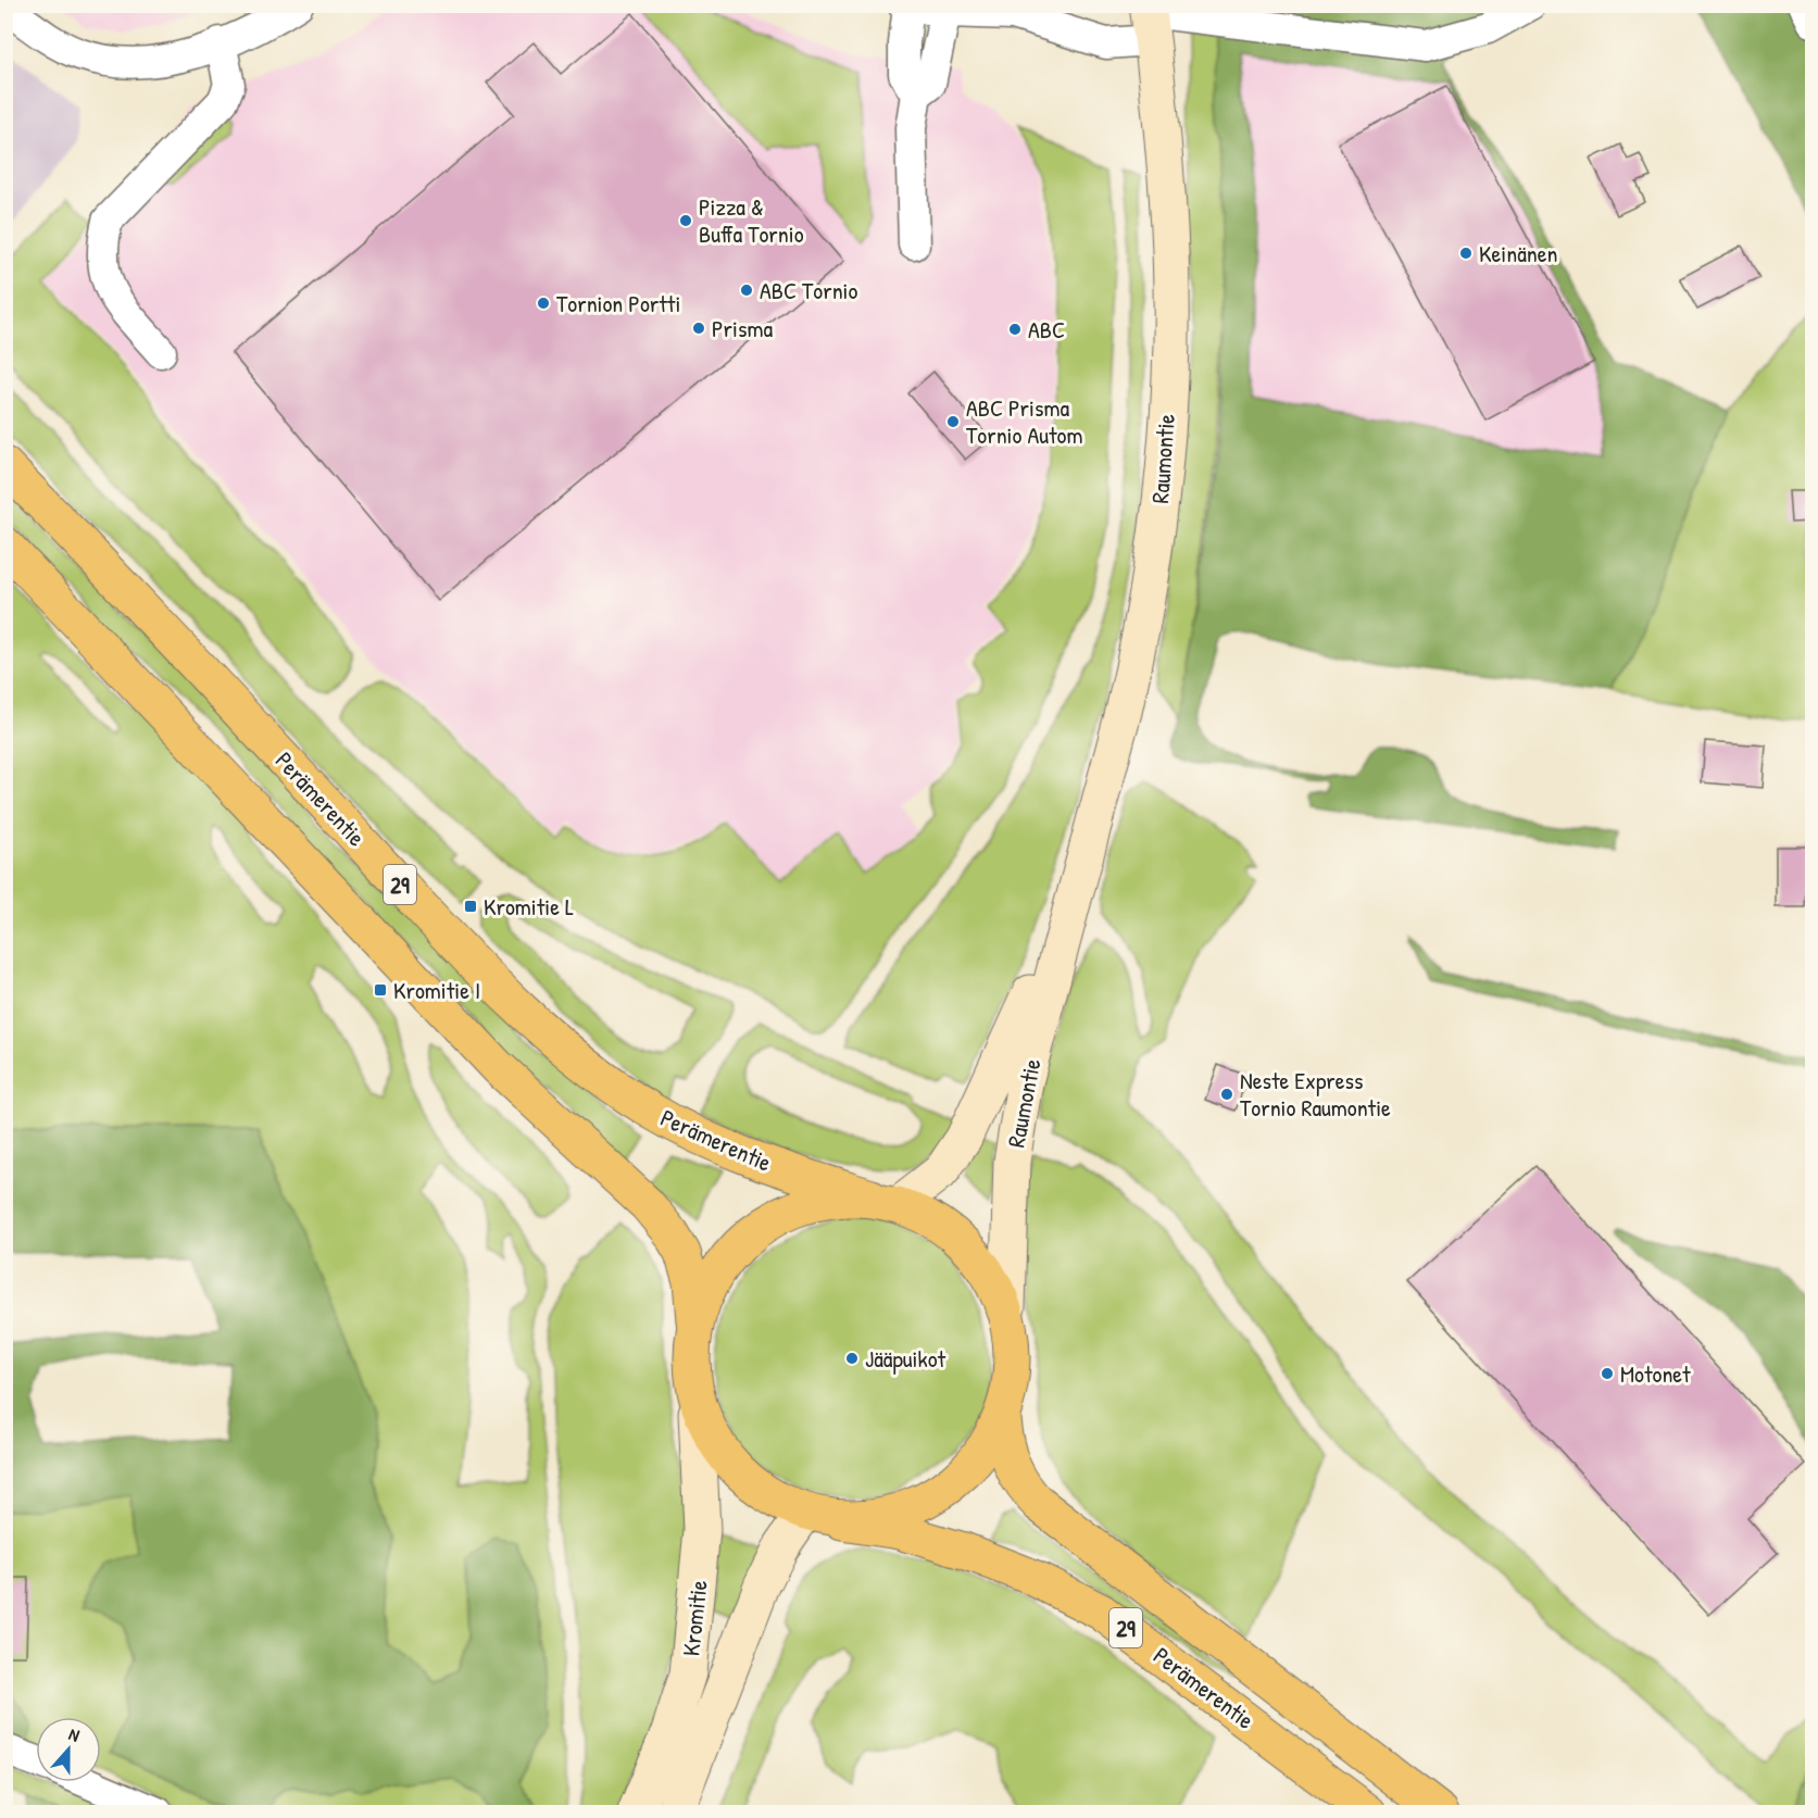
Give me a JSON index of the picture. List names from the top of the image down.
{
  "streets": {
    "highway": ["Perämerentie", "29"],
    "main road": ["Raumontie", "Kromitie"]
  },
  "crossings": [
    ["Raumontie", "Perämerentie"],
    ["Raumontie", "29"],
    ["Perämerentie", "29"],
    ["29", "Kromitie"]
  ],
  "places": {
    "other": [
      "Pizza & Buffa Tornio",
      "Keinänen",
      "ABC Tornio",
      "Tornion Portti",
      "Prisma",
      "ABC",
      "ABC Prisma Tornio Autom",
      "Neste Express Tornio Raumontie",
      "Jääpuikot",
      "Motonet"
    ],
    "transit": ["Kromitie L", "Kromitie I"]
  },
  "north": "top"
}
